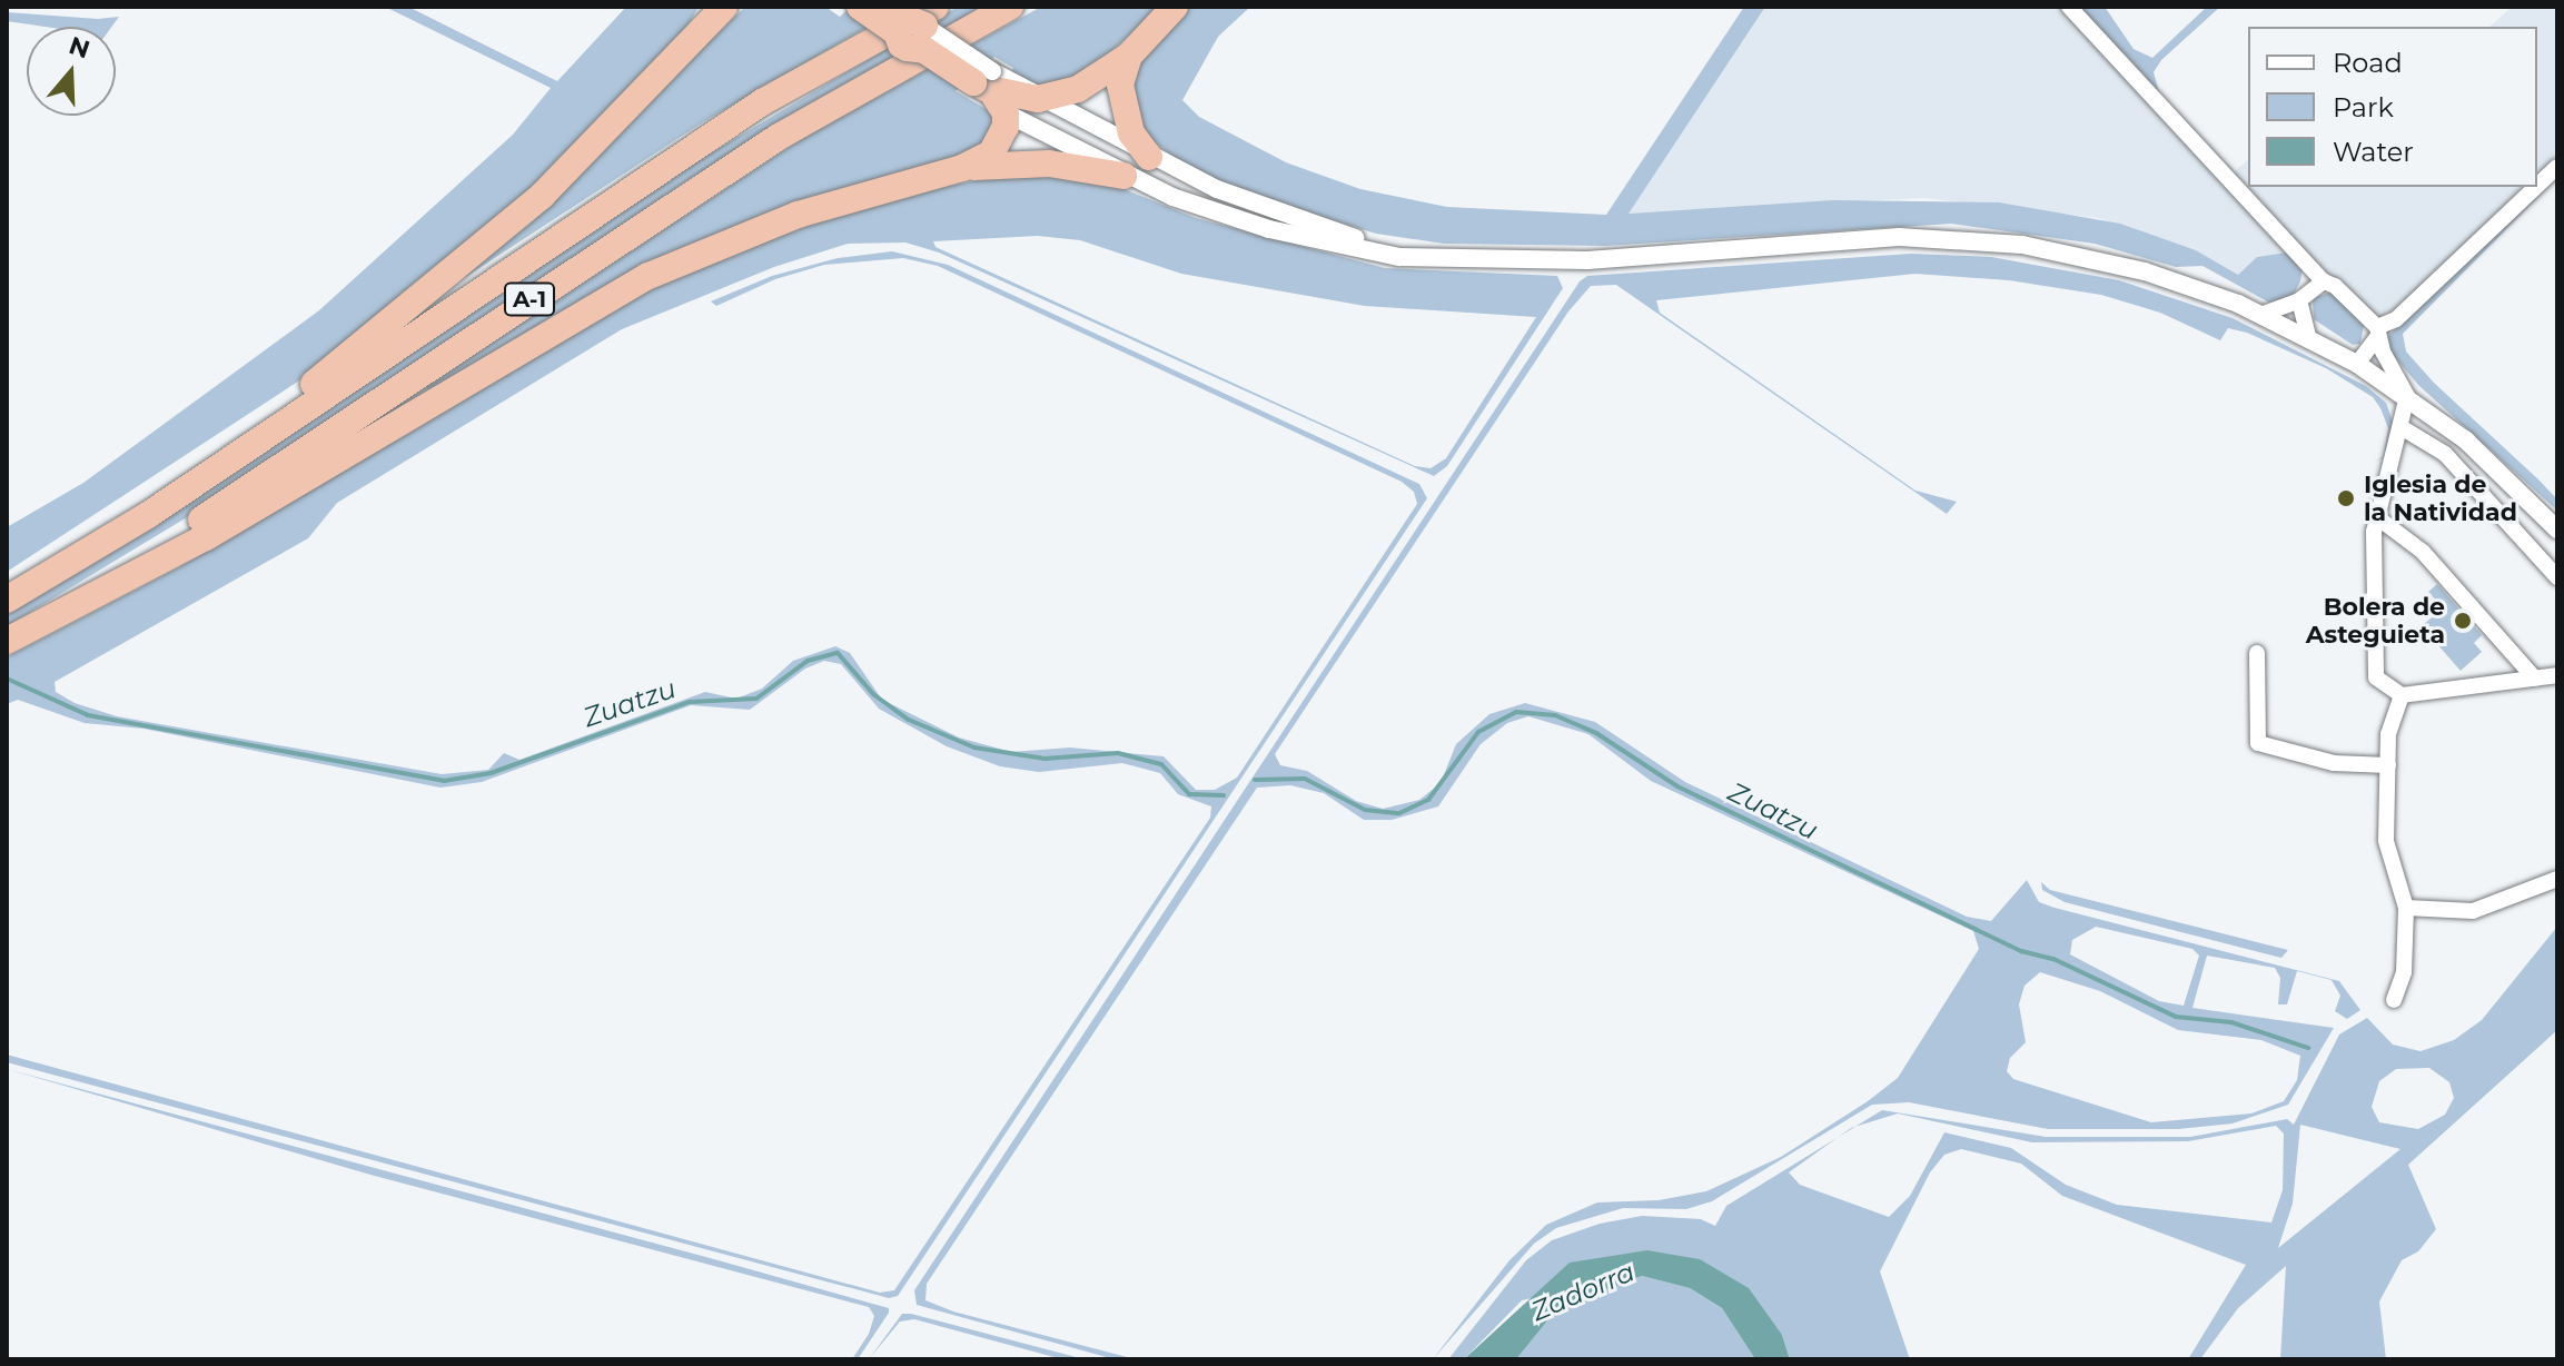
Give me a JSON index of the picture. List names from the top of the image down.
{
  "streets": {
    "highway": ["A-1"]
  },
  "water": ["Zuatzu", "Zadorra"],
  "places": ["Iglesia de la Natividad", "Bolera de Asteguieta"],
  "legend": ["Road", "Park", "Water"],
  "north": "top"
}
